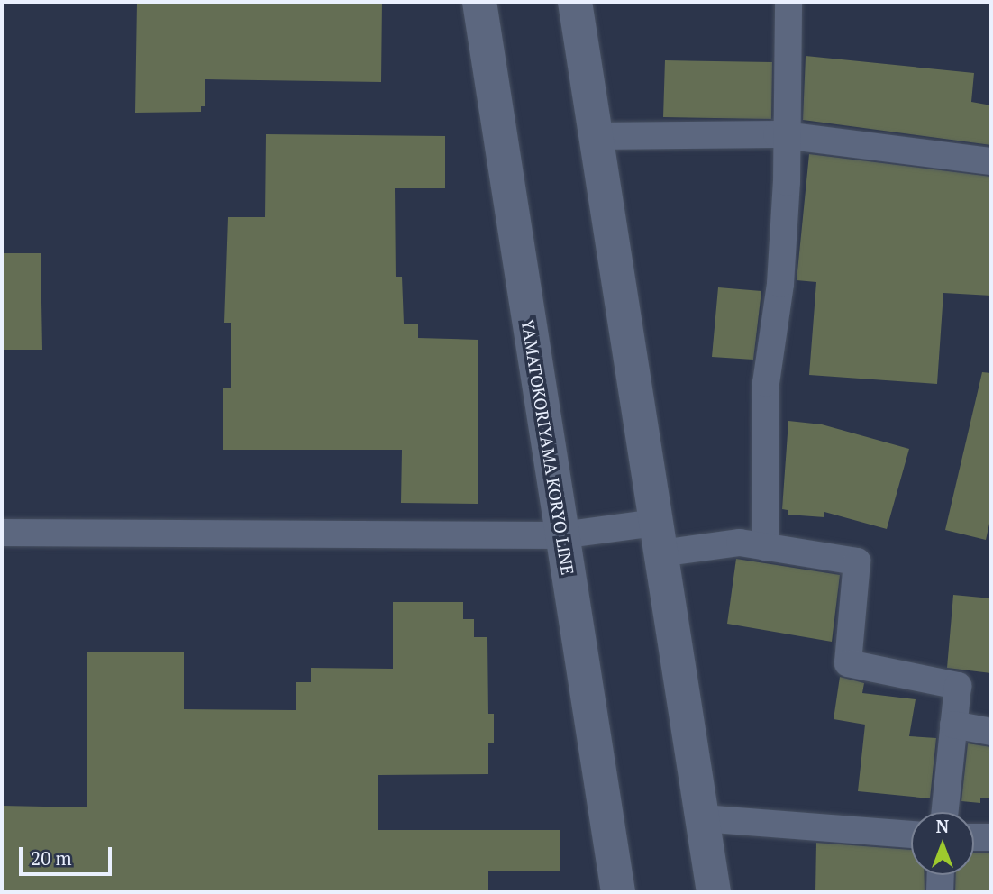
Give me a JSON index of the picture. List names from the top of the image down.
{
  "streets": {
    "main road": ["YAMATOKORIYAMA KORYO LINE"]
  },
  "scale_bar": "20 m",
  "north": "top"
}
